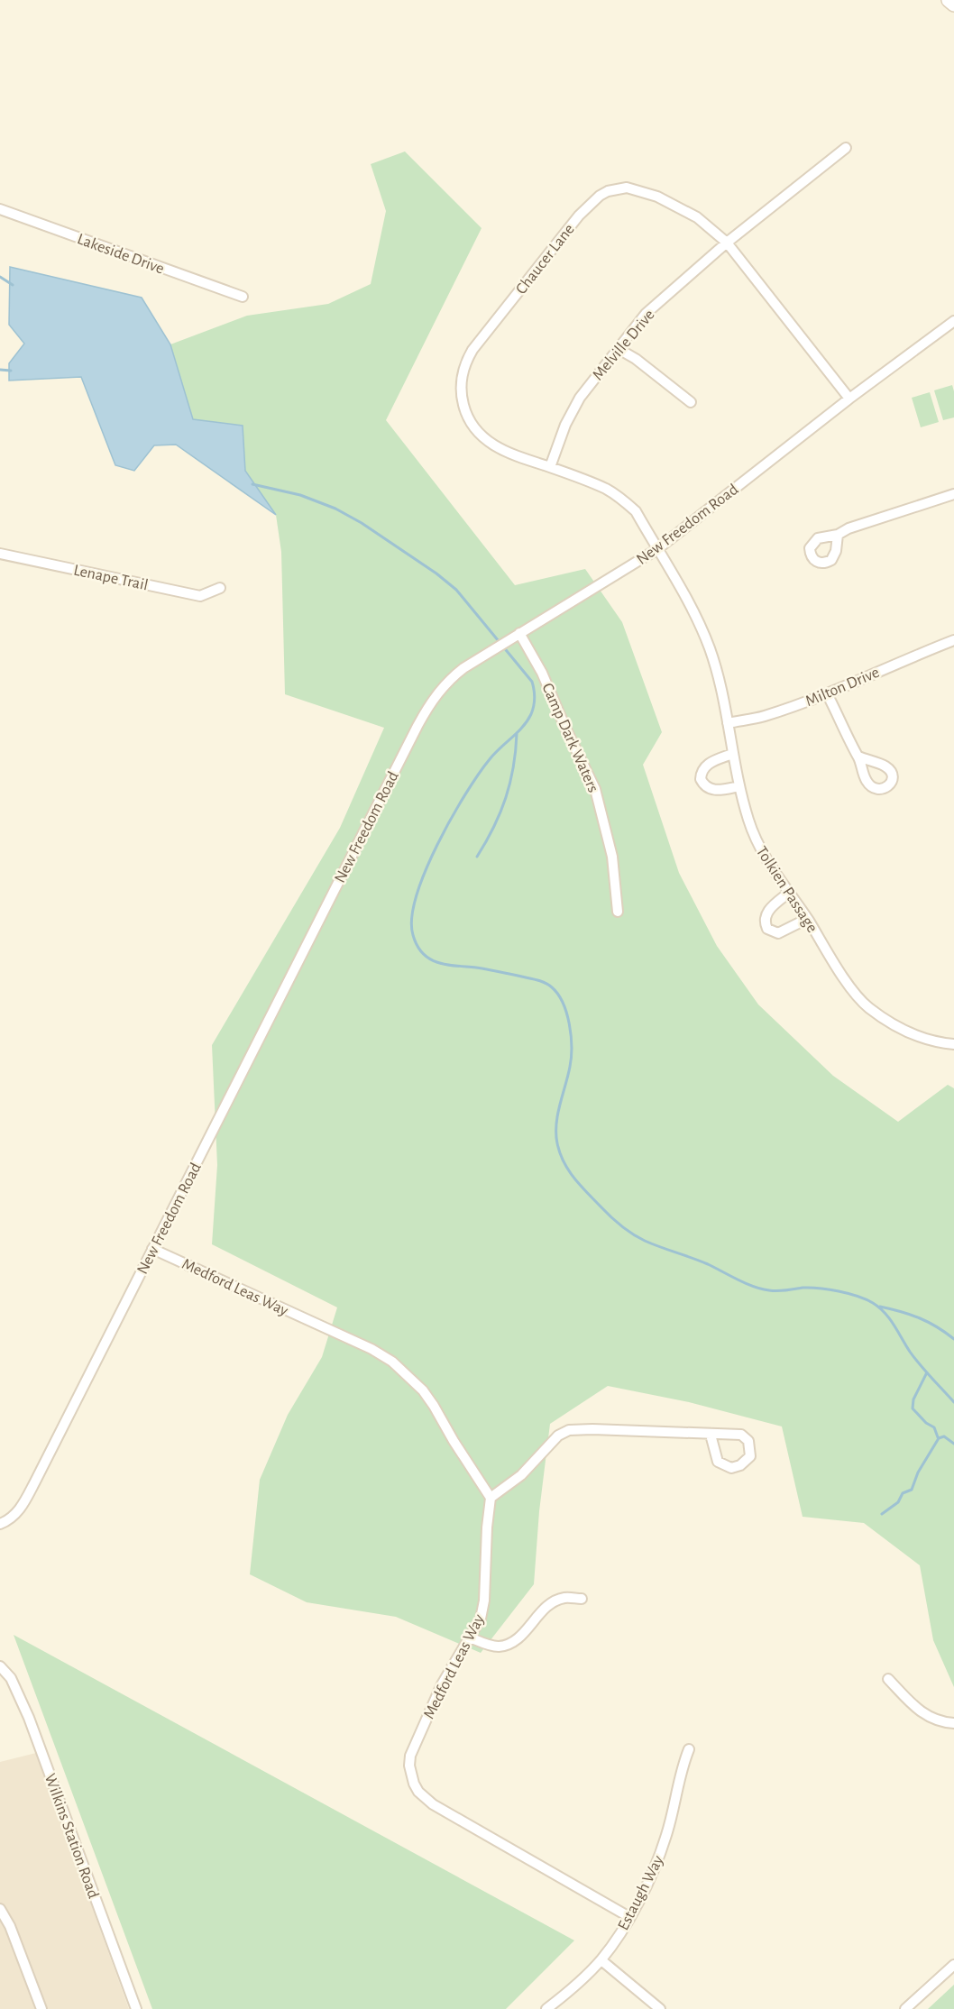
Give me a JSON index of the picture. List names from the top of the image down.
{
  "streets": {
    "street": [
      "Lakeside Drive",
      "Chaucer Lane",
      "Melville Drive",
      "New Freedom Road",
      "Lenape Trail",
      "Milton Drive",
      "Camp Dark Waters",
      "Tolkien Passage",
      "Medford Leas Way",
      "Wilkins Station Road",
      "Estaugh Way"
    ]
  },
  "crossings": [
    ["Chaucer Lane", "Melville Drive"],
    ["Chaucer Lane", "New Freedom Road"],
    ["Chaucer Lane", "Tolkien Passage"],
    ["New Freedom Road", "Camp Dark Waters"],
    ["New Freedom Road", "Tolkien Passage"],
    ["New Freedom Road", "Medford Leas Way"],
    ["Milton Drive", "Tolkien Passage"],
    ["Medford Leas Way", "Estaugh Way"]
  ]
}
